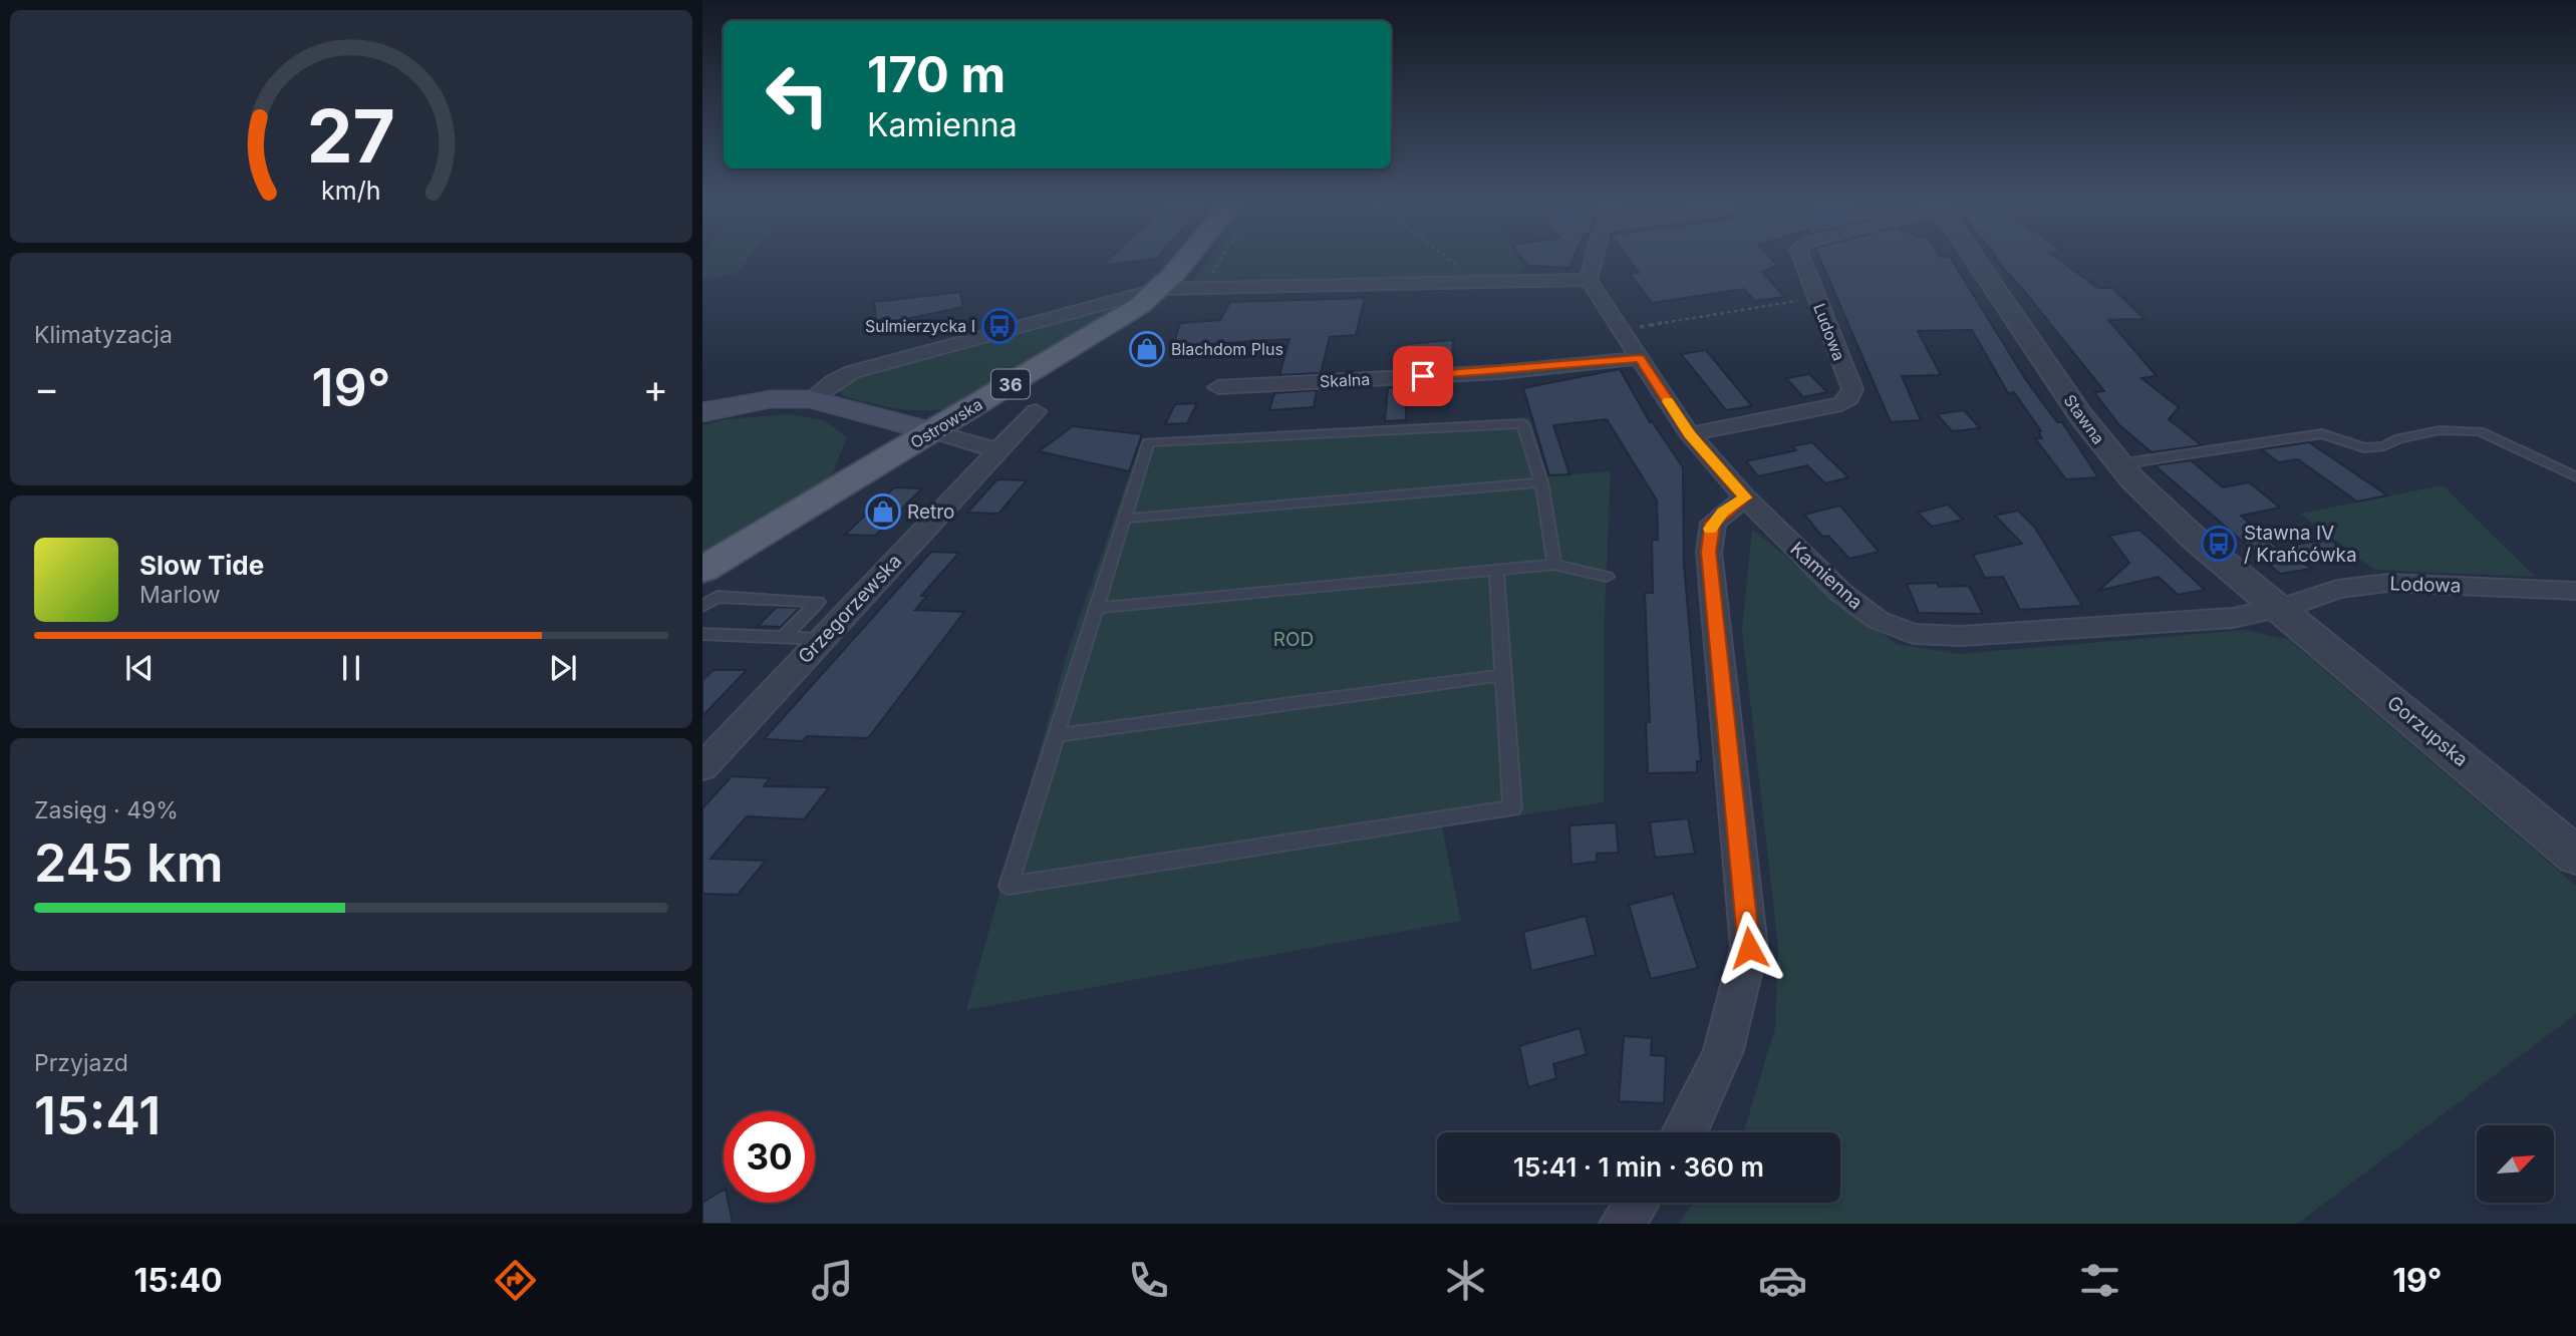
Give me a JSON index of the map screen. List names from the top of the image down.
{
  "streets": {
    "main road": ["36", "Ostrowska"],
    "street": [
      "Ludowa",
      "Skalna",
      "Stawna",
      "Kamienna",
      "Lodowa",
      "Grzegorzewska",
      "Gorzupska"
    ]
  },
  "crossings": [
    ["Ludowa", "Kamienna"],
    ["Skalna", "Kamienna"],
    ["Stawna", "Kamienna"],
    ["Stawna", "Lodowa"],
    ["Stawna", "Gorzupska"],
    ["Kamienna", "Lodowa"],
    ["Kamienna", "Gorzupska"],
    ["Lodowa", "Gorzupska"]
  ],
  "parks": ["ROD"],
  "places": {
    "bus stop": ["Sulmierzycka I", "Stawna IV / Krańcówka"],
    "shop": ["Blachdom Plus", "Retro"]
  },
  "north": "top right",
  "page": {
    "turn": ["170 m", "Kamienna"],
    "tile": [
      "Klimatyzacja",
      ["Zasięg · 49%", "245 km"],
      ["Przyjazd", "15:41"]
    ],
    "heat": ["−", "19°", "+"],
    "song": ["Slow Tide", "Marlow"],
    "limit": "30",
    "trip": "15:41 · 1 min · 360 m",
    "tabs": ["15:40", "19°"],
    "gauge": ["27", "km/h"]
  }
}
